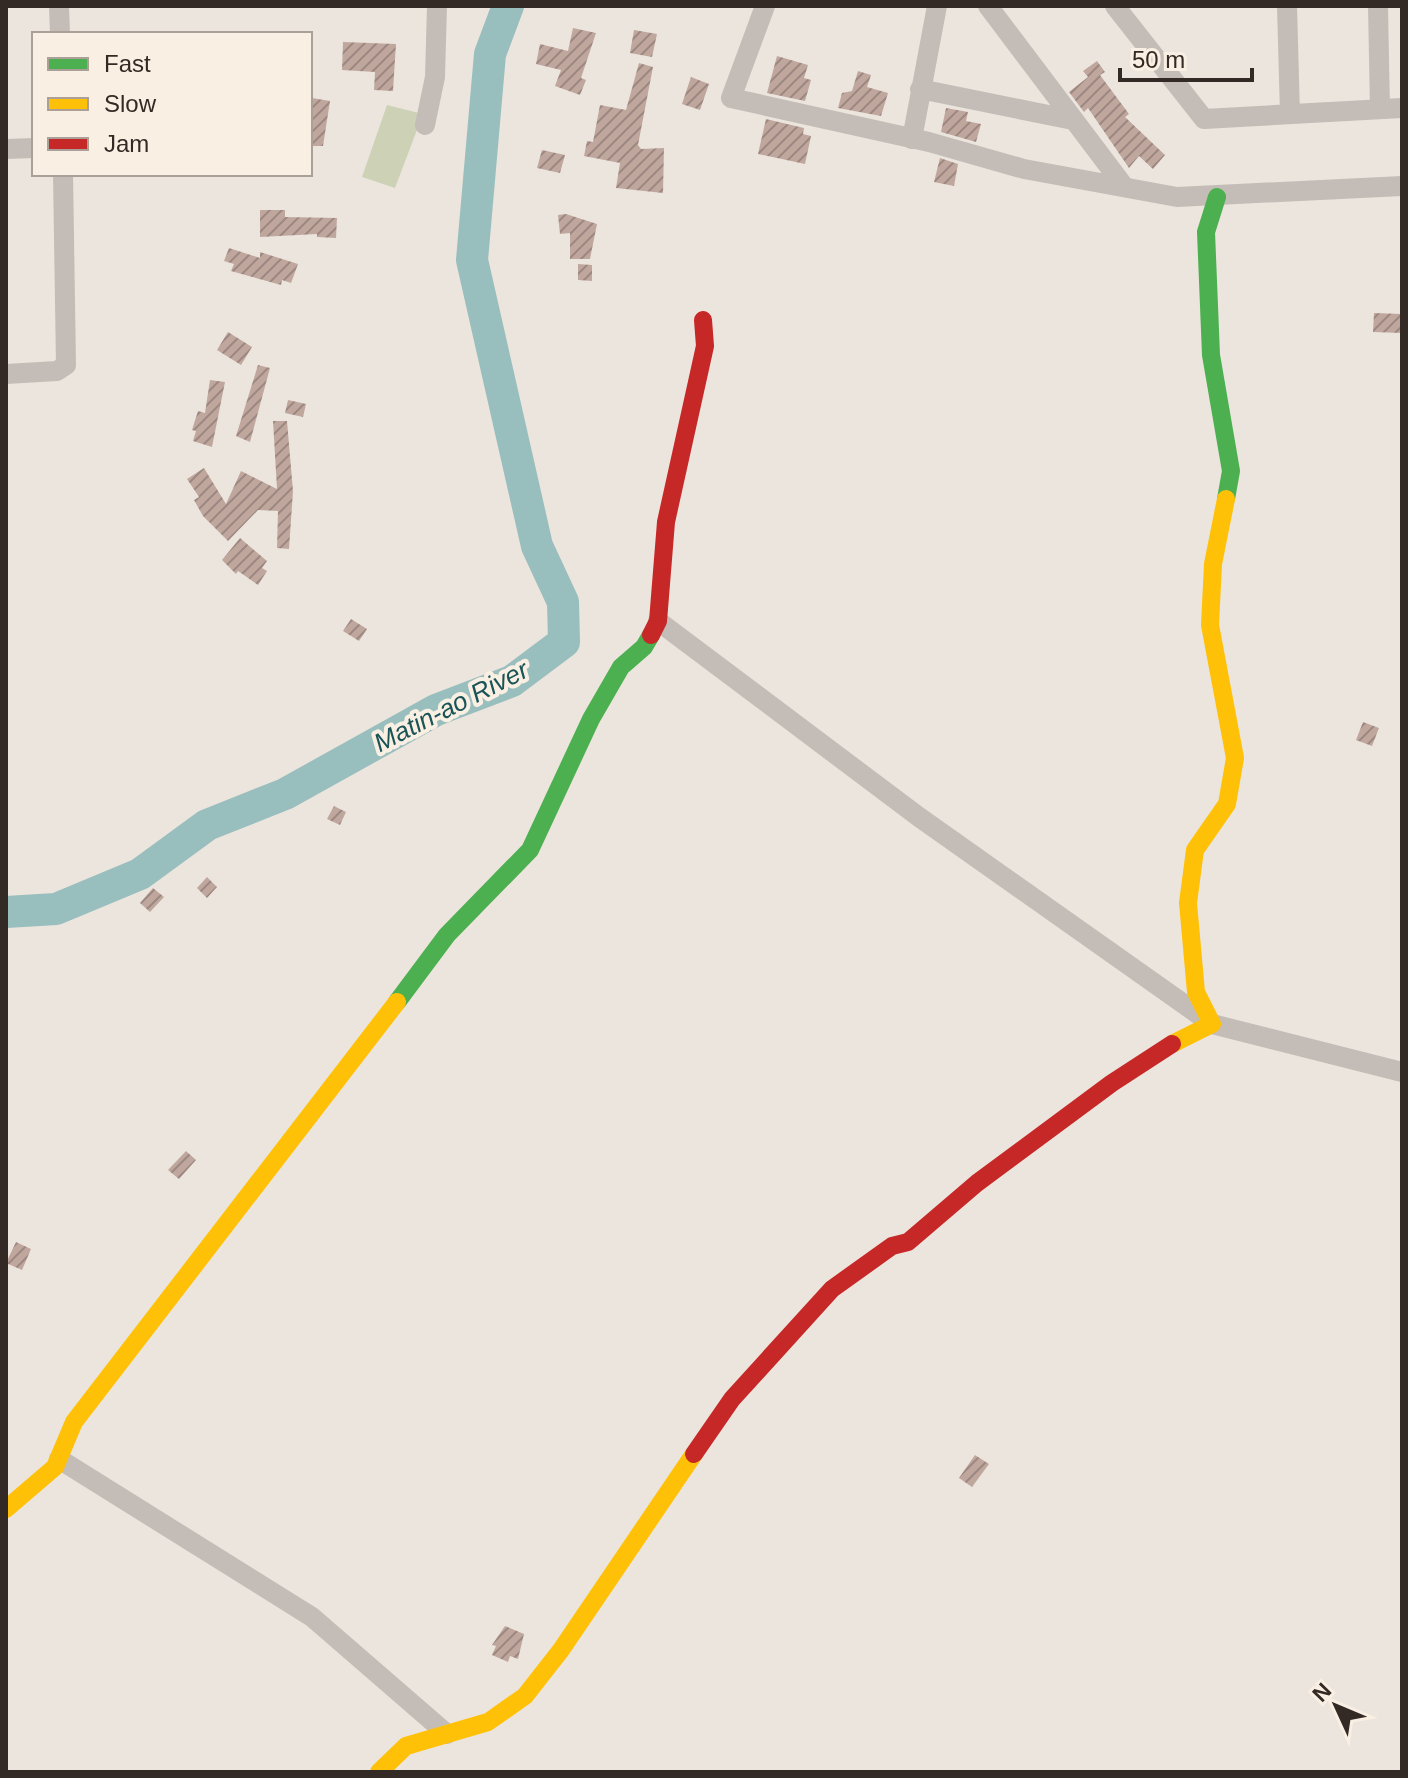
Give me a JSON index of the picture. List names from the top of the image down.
{
  "water": ["Matin-ao River"],
  "legend": ["Fast", "Slow", "Jam"],
  "scale_bar": "50 m",
  "north": "top left"
}
